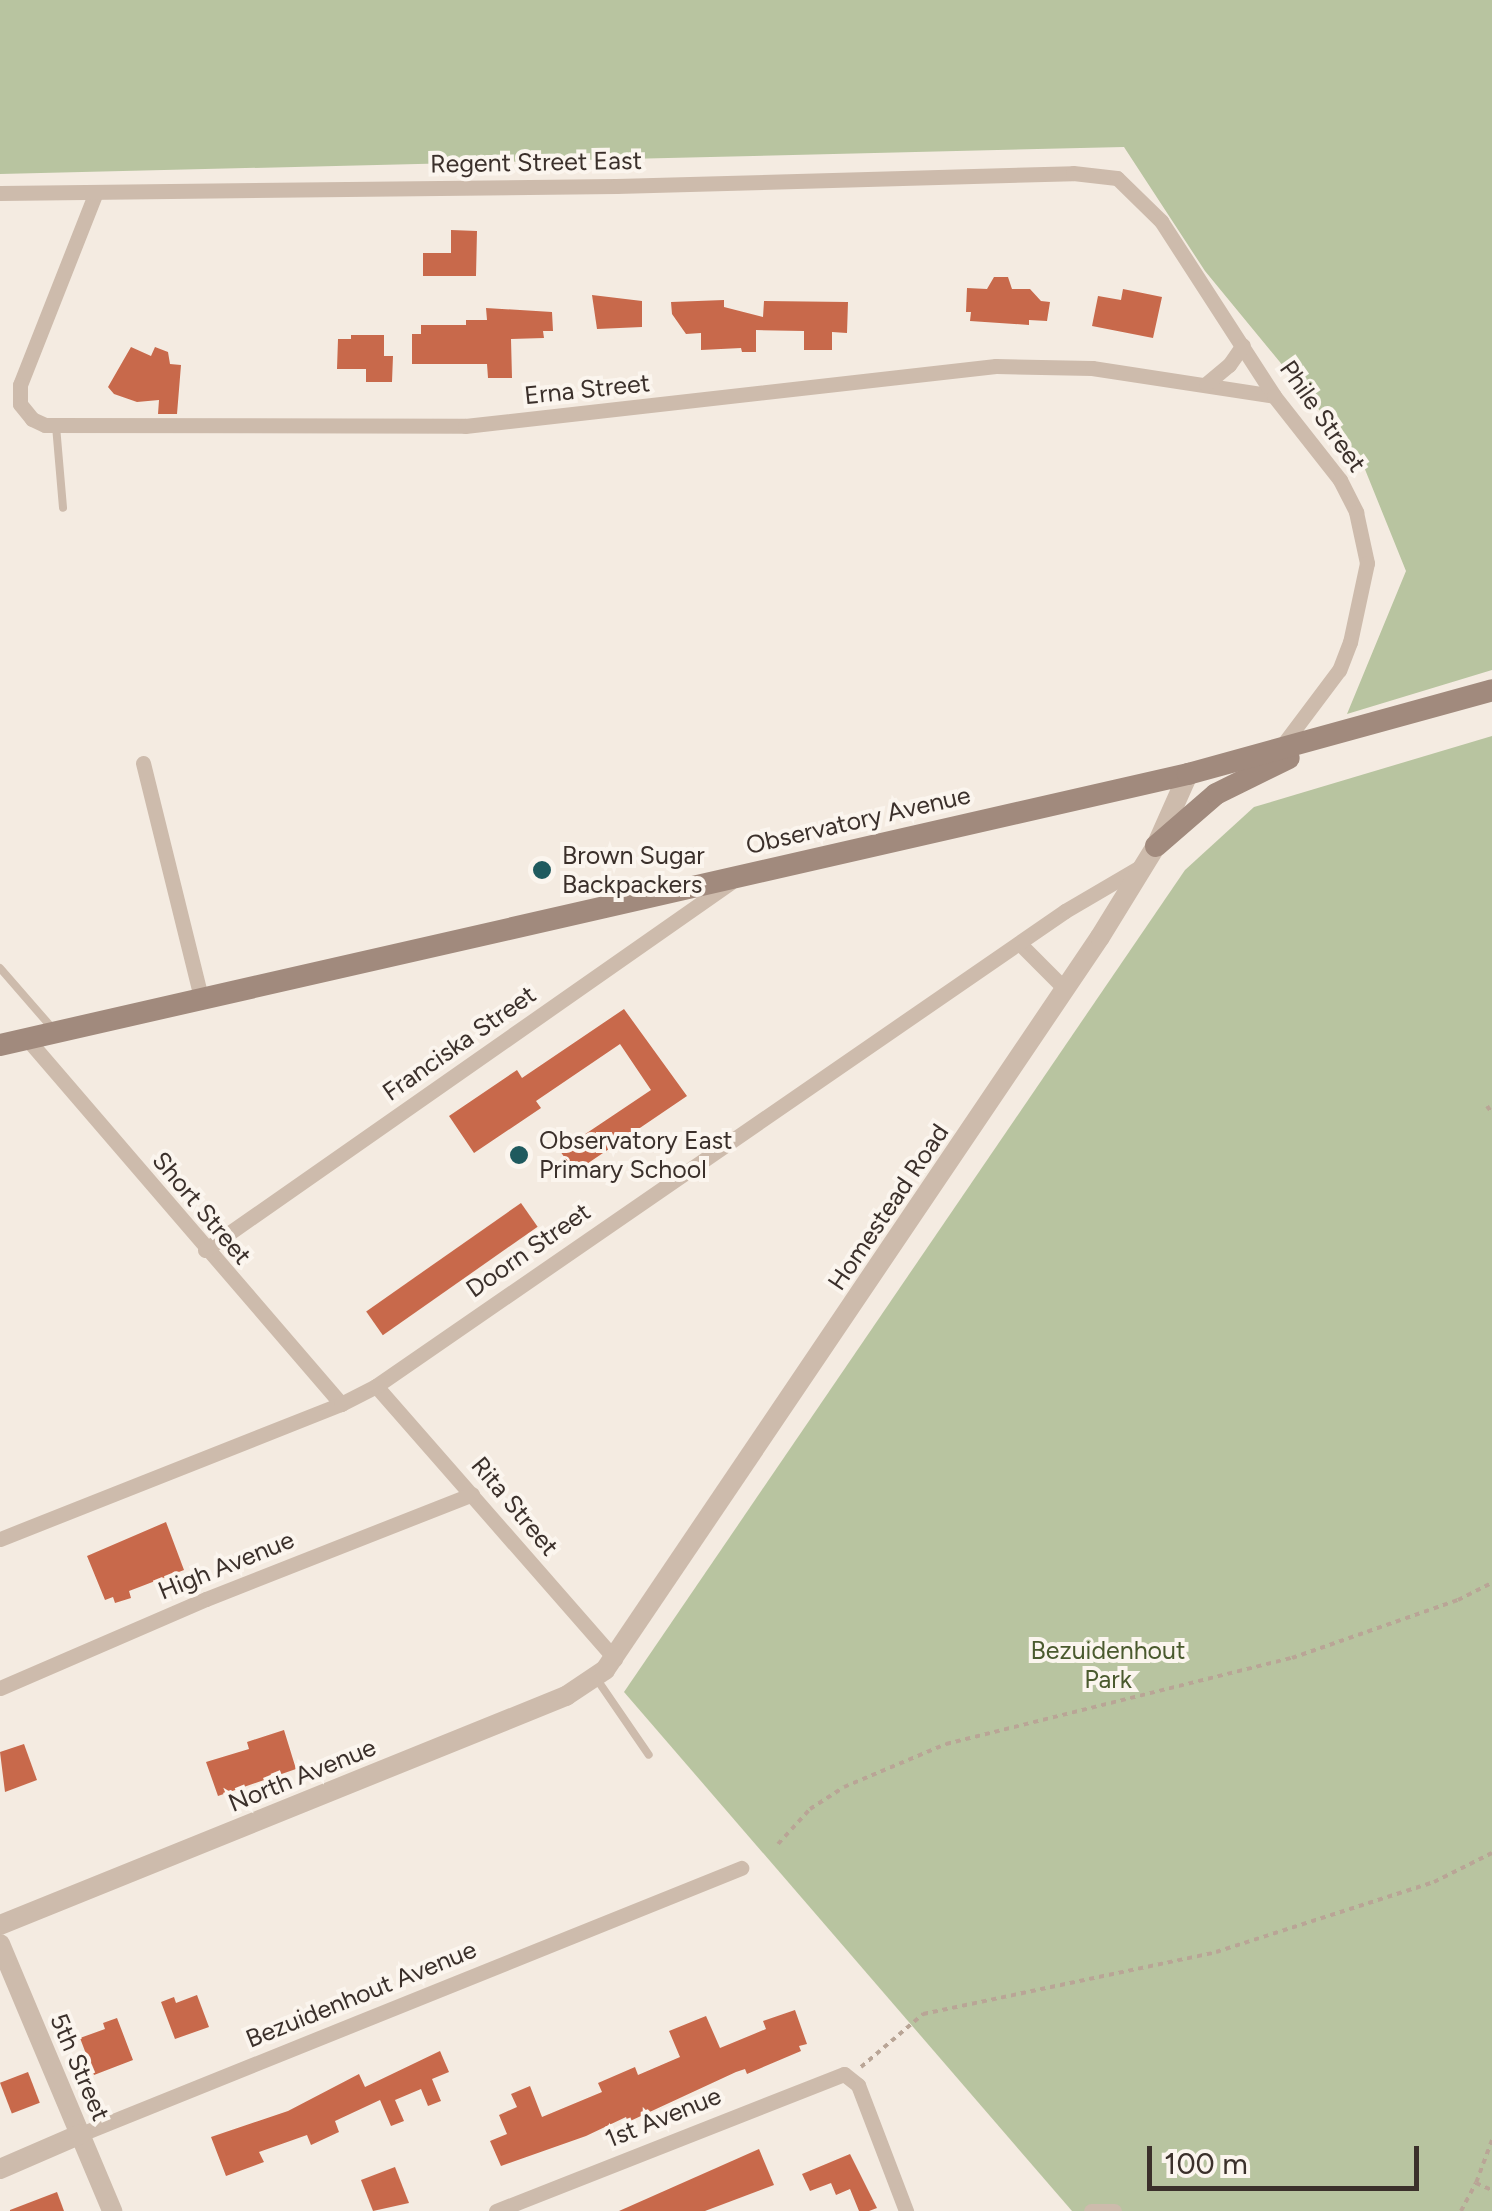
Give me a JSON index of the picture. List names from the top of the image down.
{
  "streets": {
    "main road": ["Observatory Avenue"],
    "street": [
      "Regent Street East",
      "Erna Street",
      "Phile Street",
      "Franciska Street",
      "Homestead Road",
      "Short Street",
      "Doorn Street",
      "Rita Street",
      "High Avenue",
      "North Avenue",
      "Bezuidenhout Avenue",
      "5th Street",
      "1st Avenue"
    ]
  },
  "crossings": [
    ["Regent Street East", "Phile Street"],
    ["Erna Street", "Phile Street"],
    ["Phile Street", "Observatory Avenue"],
    ["Observatory Avenue", "Franciska Street"],
    ["Observatory Avenue", "Homestead Road"],
    ["Observatory Avenue", "Short Street"],
    ["Franciska Street", "Short Street"],
    ["Homestead Road", "Doorn Street"],
    ["Homestead Road", "Rita Street"],
    ["Homestead Road", "North Avenue"],
    ["Short Street", "Doorn Street"],
    ["Doorn Street", "Rita Street"],
    ["Rita Street", "High Avenue"],
    ["Rita Street", "North Avenue"],
    ["Bezuidenhout Avenue", "5th Street"]
  ],
  "parks": ["Bezuidenhout Park"],
  "places": ["Brown Sugar Backpackers", "Observatory East Primary School"],
  "scale_bar": "100 m"
}
